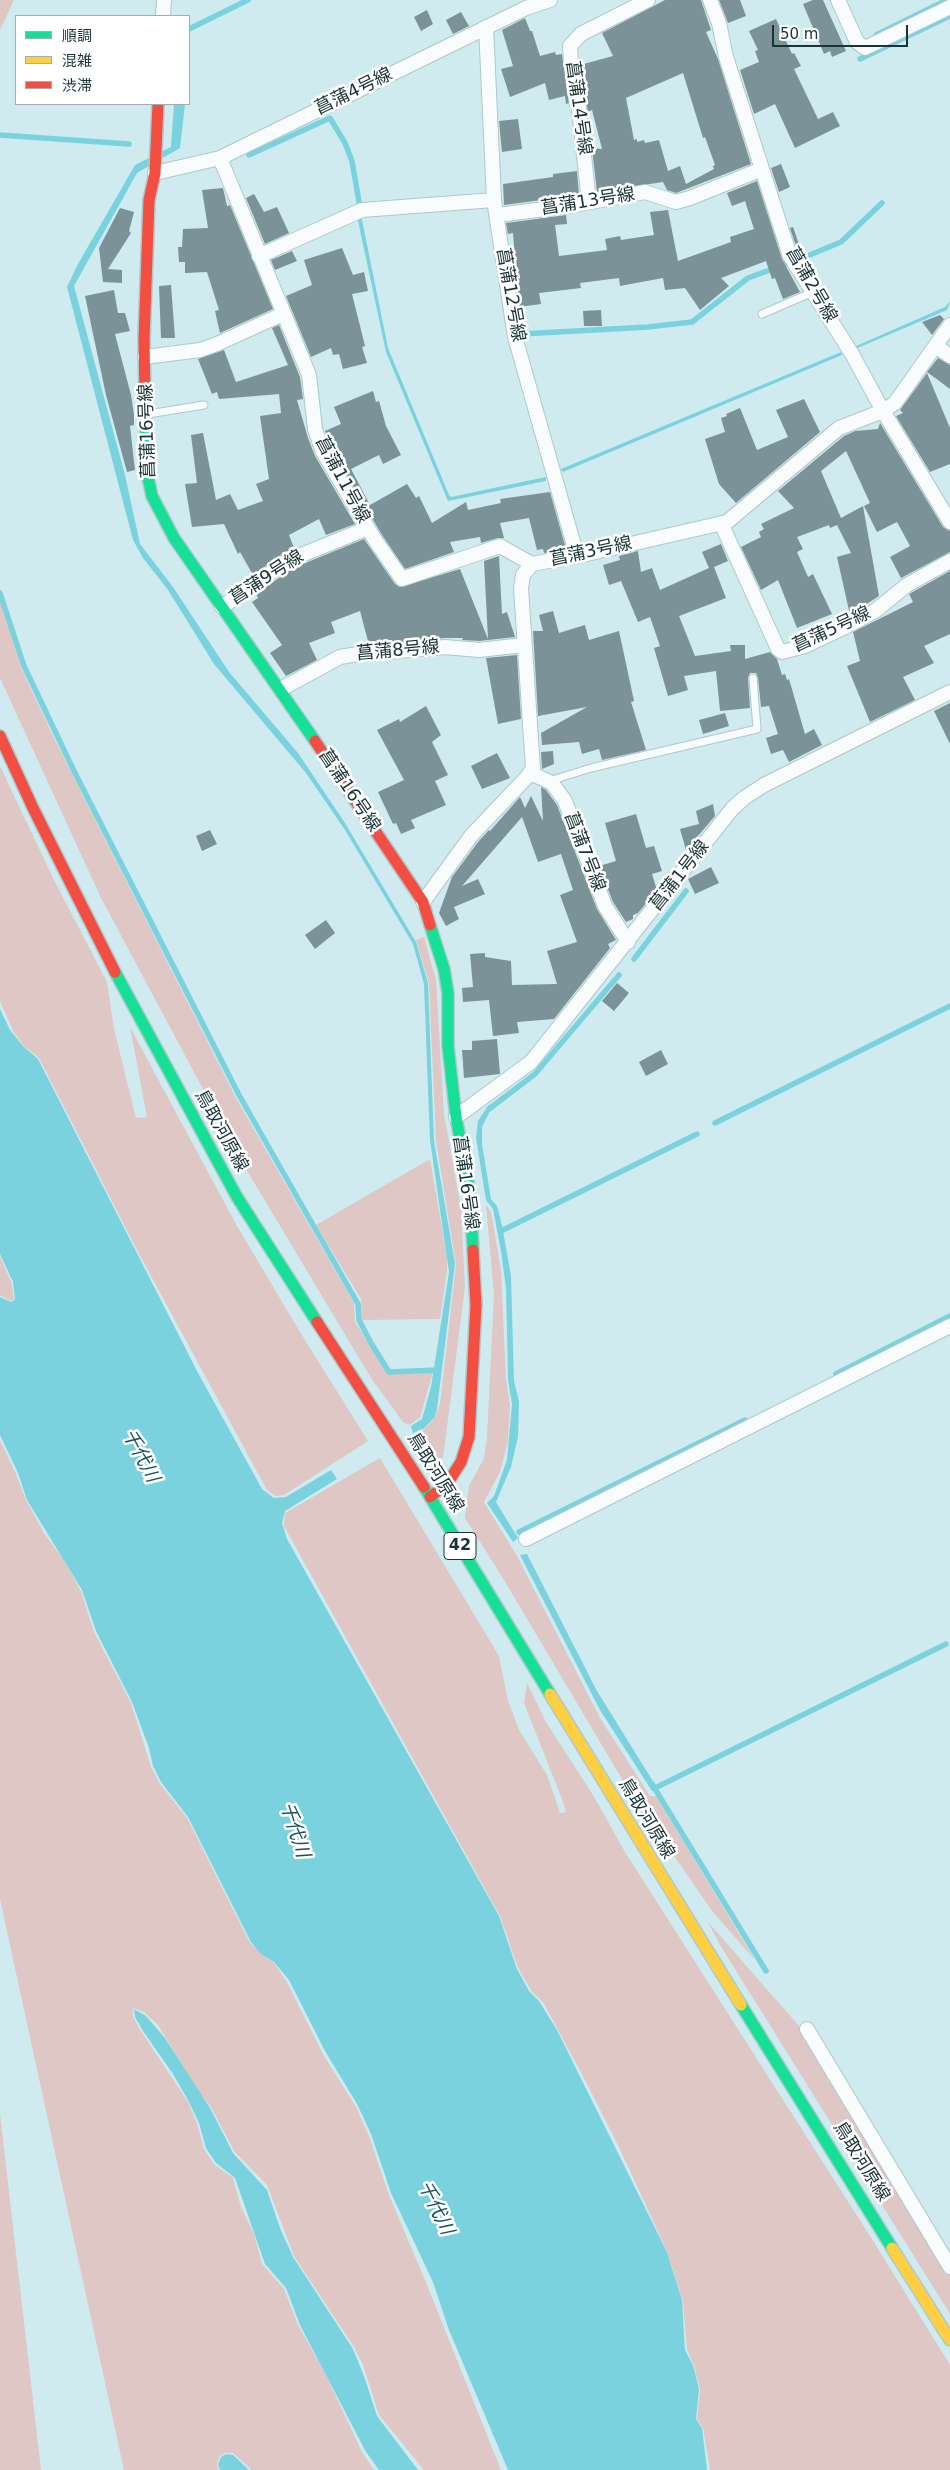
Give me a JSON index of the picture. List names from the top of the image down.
{
  "streets": {
    "main road": ["菖蒲16号線", "鳥取河原線", "42"],
    "street": [
      "菖蒲4号線",
      "菖蒲14号線",
      "菖蒲13号線",
      "菖蒲2号線",
      "菖蒲12号線",
      "菖蒲11号線",
      "菖蒲3号線",
      "菖蒲9号線",
      "菖蒲5号線",
      "菖蒲8号線",
      "菖蒲7号線",
      "菖蒲1号線"
    ]
  },
  "crossings": [
    ["菖蒲4号線", "菖蒲12号線"],
    ["菖蒲4号線", "菖蒲16号線"],
    ["菖蒲4号線", "菖蒲11号線"],
    ["菖蒲14号線", "菖蒲13号線"],
    ["菖蒲13号線", "菖蒲2号線"],
    ["菖蒲13号線", "菖蒲12号線"],
    ["菖蒲2号線", "菖蒲3号線"],
    ["菖蒲12号線", "菖蒲3号線"],
    ["菖蒲16号線", "菖蒲9号線"],
    ["菖蒲16号線", "菖蒲8号線"],
    ["菖蒲16号線", "菖蒲1号線"],
    ["菖蒲16号線", "鳥取河原線"],
    ["菖蒲11号線", "菖蒲3号線"],
    ["菖蒲11号線", "菖蒲9号線"],
    ["菖蒲3号線", "菖蒲5号線"],
    ["菖蒲3号線", "菖蒲8号線"],
    ["菖蒲3号線", "菖蒲7号線"],
    ["菖蒲7号線", "菖蒲1号線"]
  ],
  "water": ["千代川"],
  "legend": ["順調", "混雑", "渋滞"],
  "scale_bar": "50 m"
}
